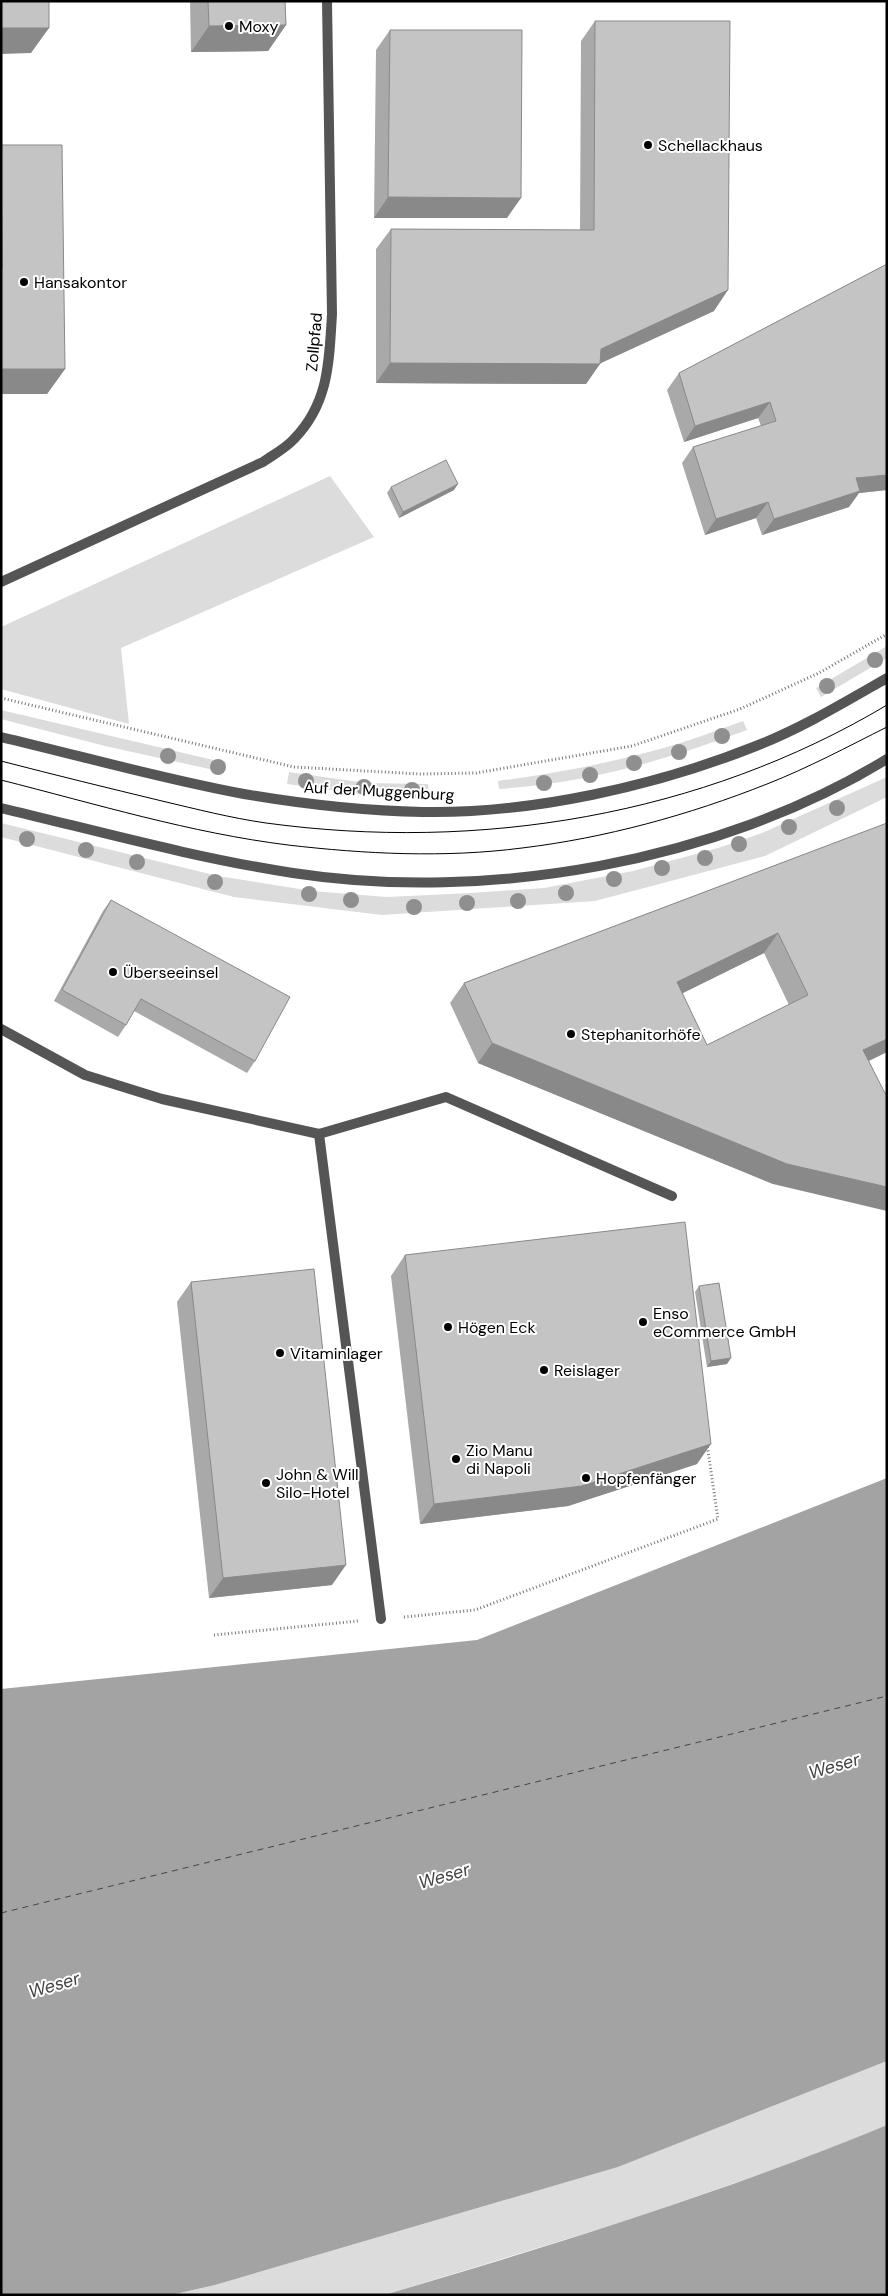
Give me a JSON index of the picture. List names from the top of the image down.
{
  "streets": {
    "street": ["Zollpfad", "Auf der Muggenburg"]
  },
  "water": ["Weser"],
  "places": [
    "Moxy",
    "Schellackhaus",
    "Hansakontor",
    "Überseeinsel",
    "Stephanitorhöfe",
    "Enso eCommerce GmbH",
    "Högen Eck",
    "Vitaminlager",
    "Reislager",
    "Zio Manu di Napoli",
    "Hopfenfänger",
    "John & Will Silo-Hotel"
  ]
}
